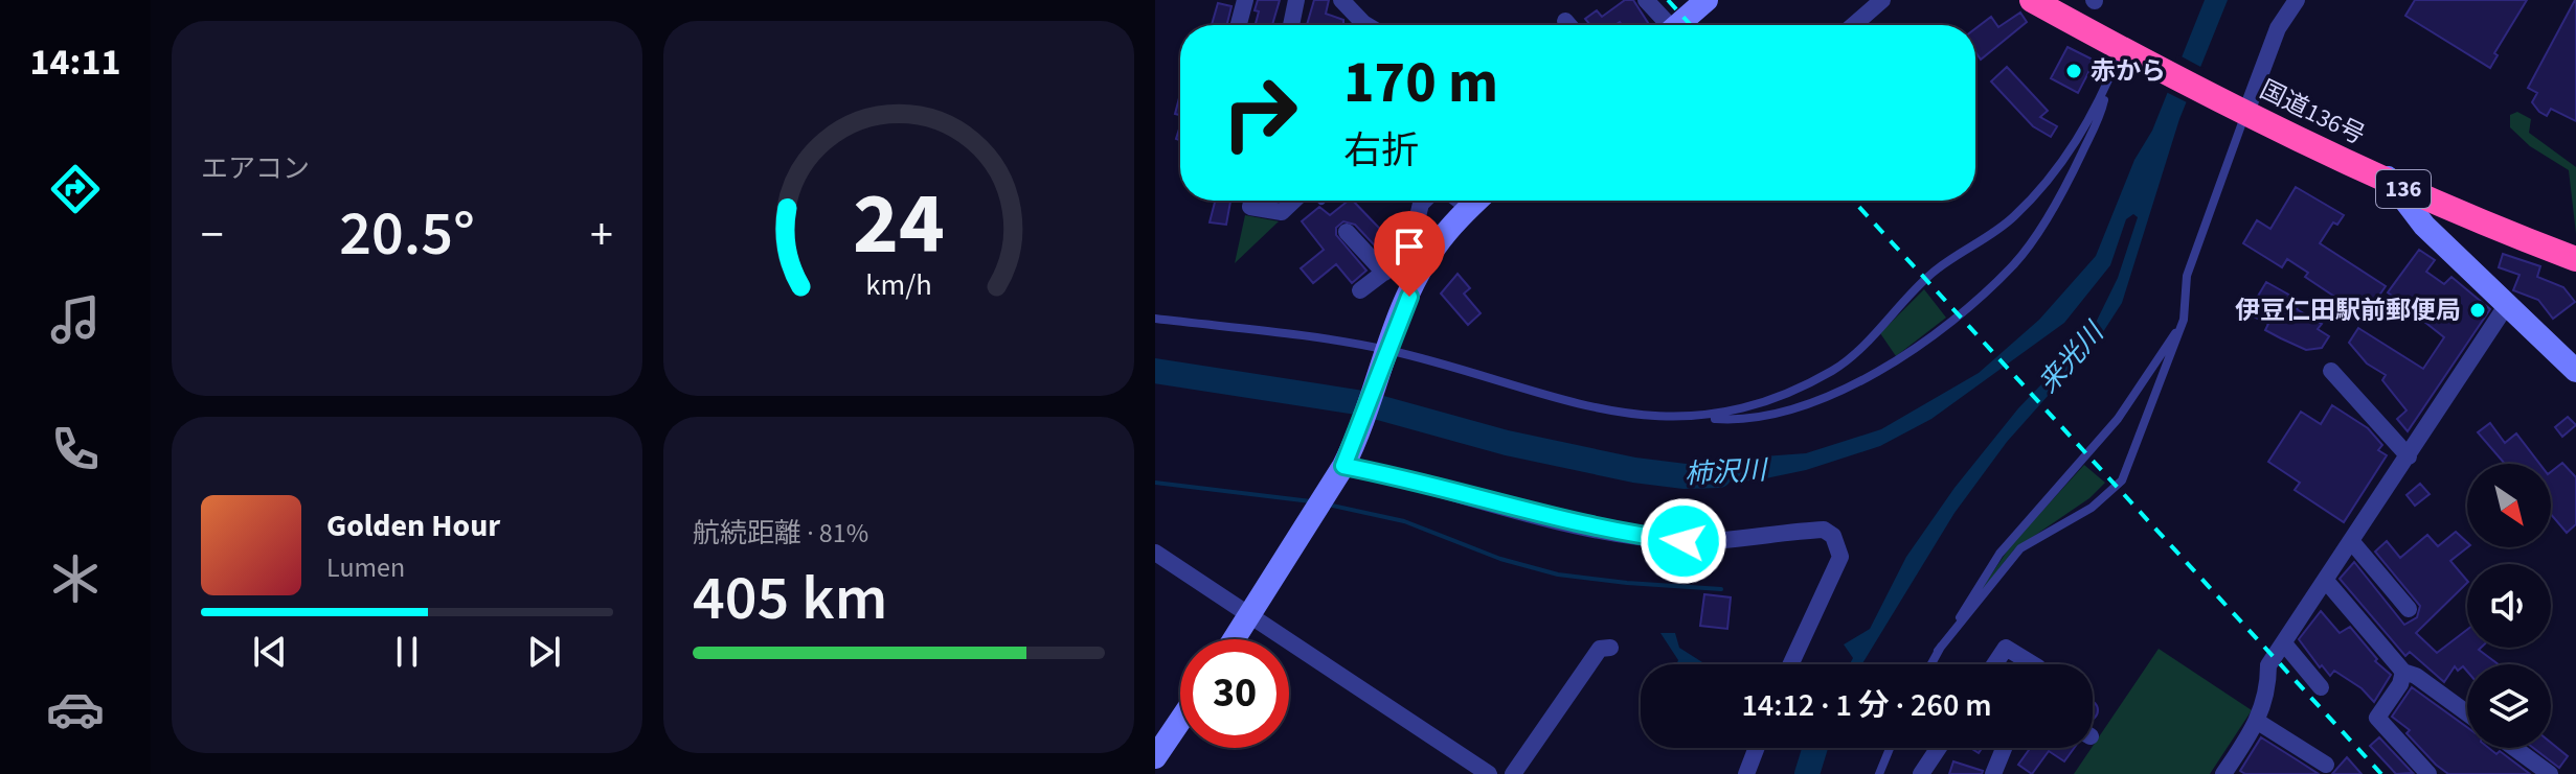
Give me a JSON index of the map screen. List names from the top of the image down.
{
  "streets": {
    "highway": ["国道136号", "136"]
  },
  "water": ["来光川", "柿沢川"],
  "places": ["赤から", "伊豆仁田駅前郵便局"],
  "north": "bottom right",
  "page": {
    "tabs": "14:11",
    "tile": [
      "エアコン",
      ["航続距離 · 81%", "405 km"]
    ],
    "turn": ["170 m", "右折"],
    "heat": ["−", "20.5°", "+"],
    "song": ["Golden Hour", "Lumen"],
    "limit": "30",
    "trip": "14:12 · 1 分 · 260 m",
    "gauge": ["24", "km/h"]
  }
}
